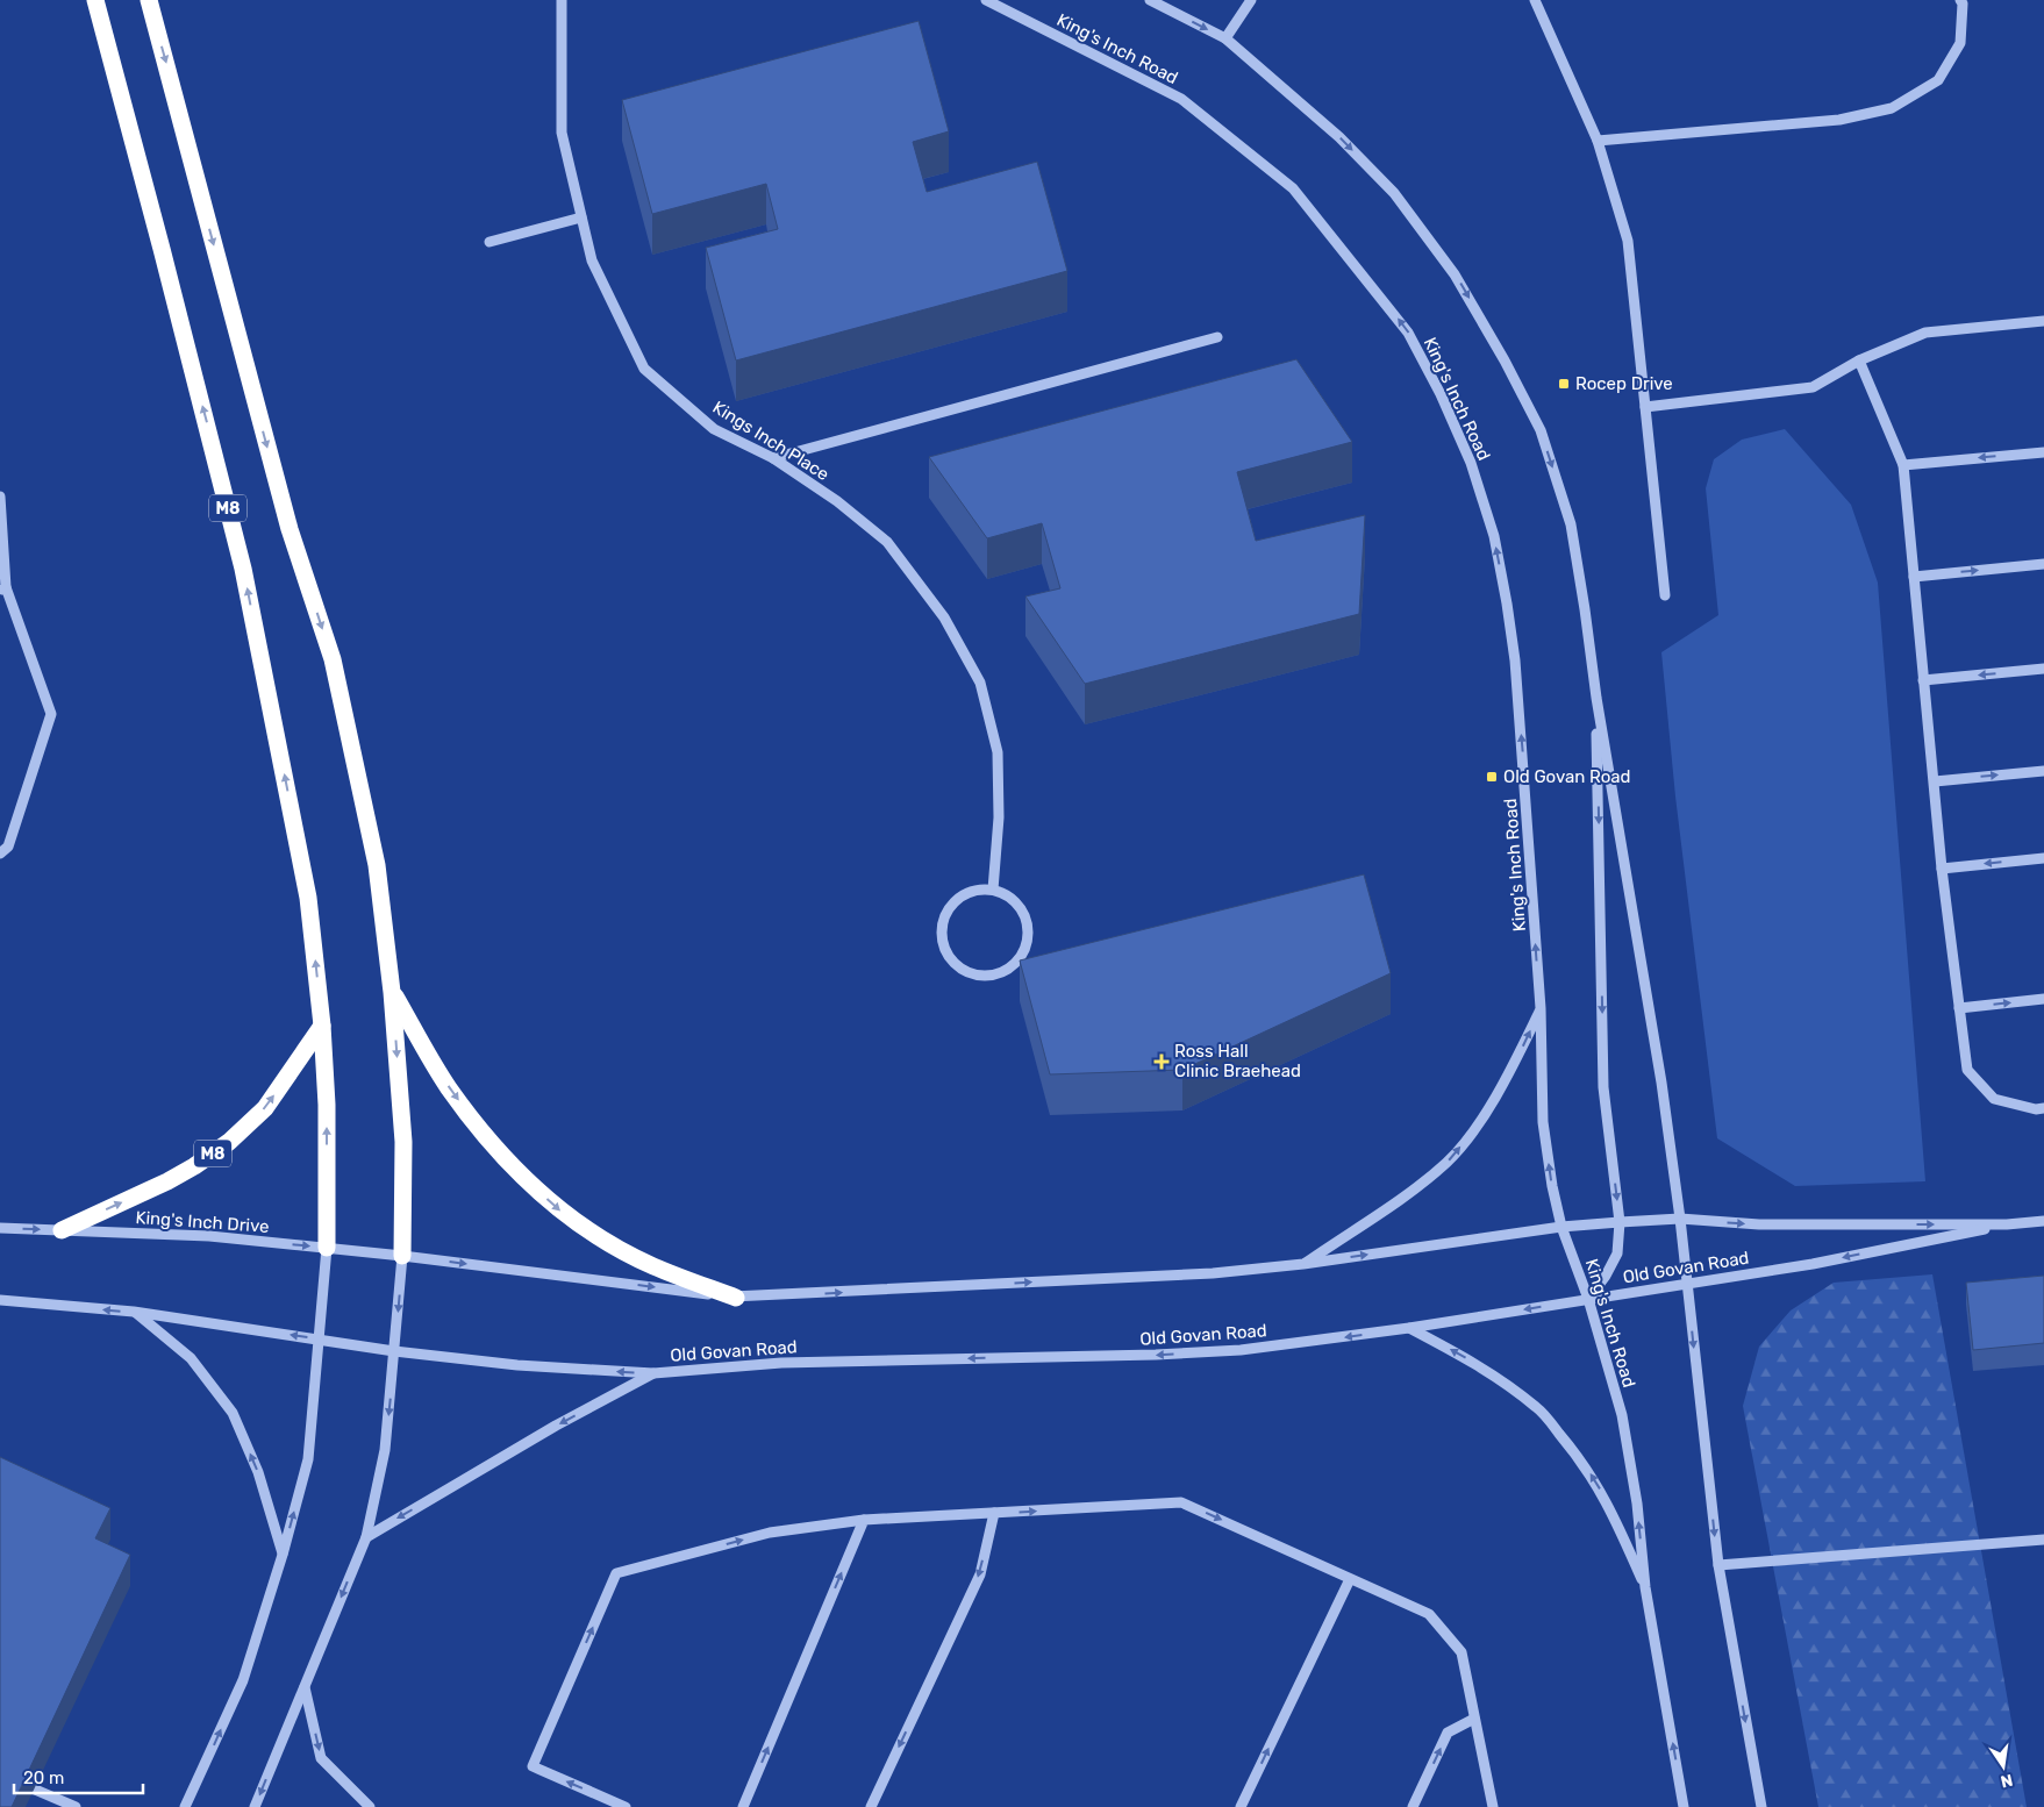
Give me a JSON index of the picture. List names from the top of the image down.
{
  "streets": {
    "highway": ["M8"],
    "street": [
      "King's Inch Road",
      "Kings Inch Place",
      "King's Inch Drive",
      "Old Govan Road"
    ]
  },
  "crossings": [
    ["King's Inch Road", "Old Govan Road"],
    ["M8", "King's Inch Drive"],
    ["King's Inch Drive", "Old Govan Road"]
  ],
  "places": {
    "transit": ["Rocep Drive", "Old Govan Road"],
    "health": ["Ross Hall Clinic Braehead"]
  },
  "scale_bar": "20 m",
  "north": "bottom"
}
